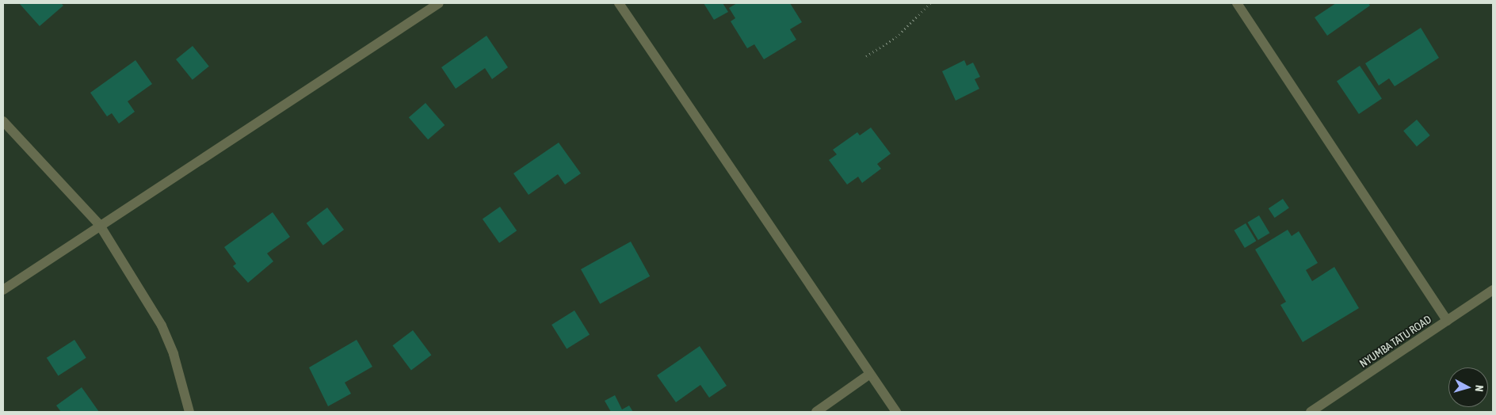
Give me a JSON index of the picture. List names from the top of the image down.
{
  "streets": {
    "street": ["NYUMBA TATU ROAD"]
  },
  "north": "right"
}
